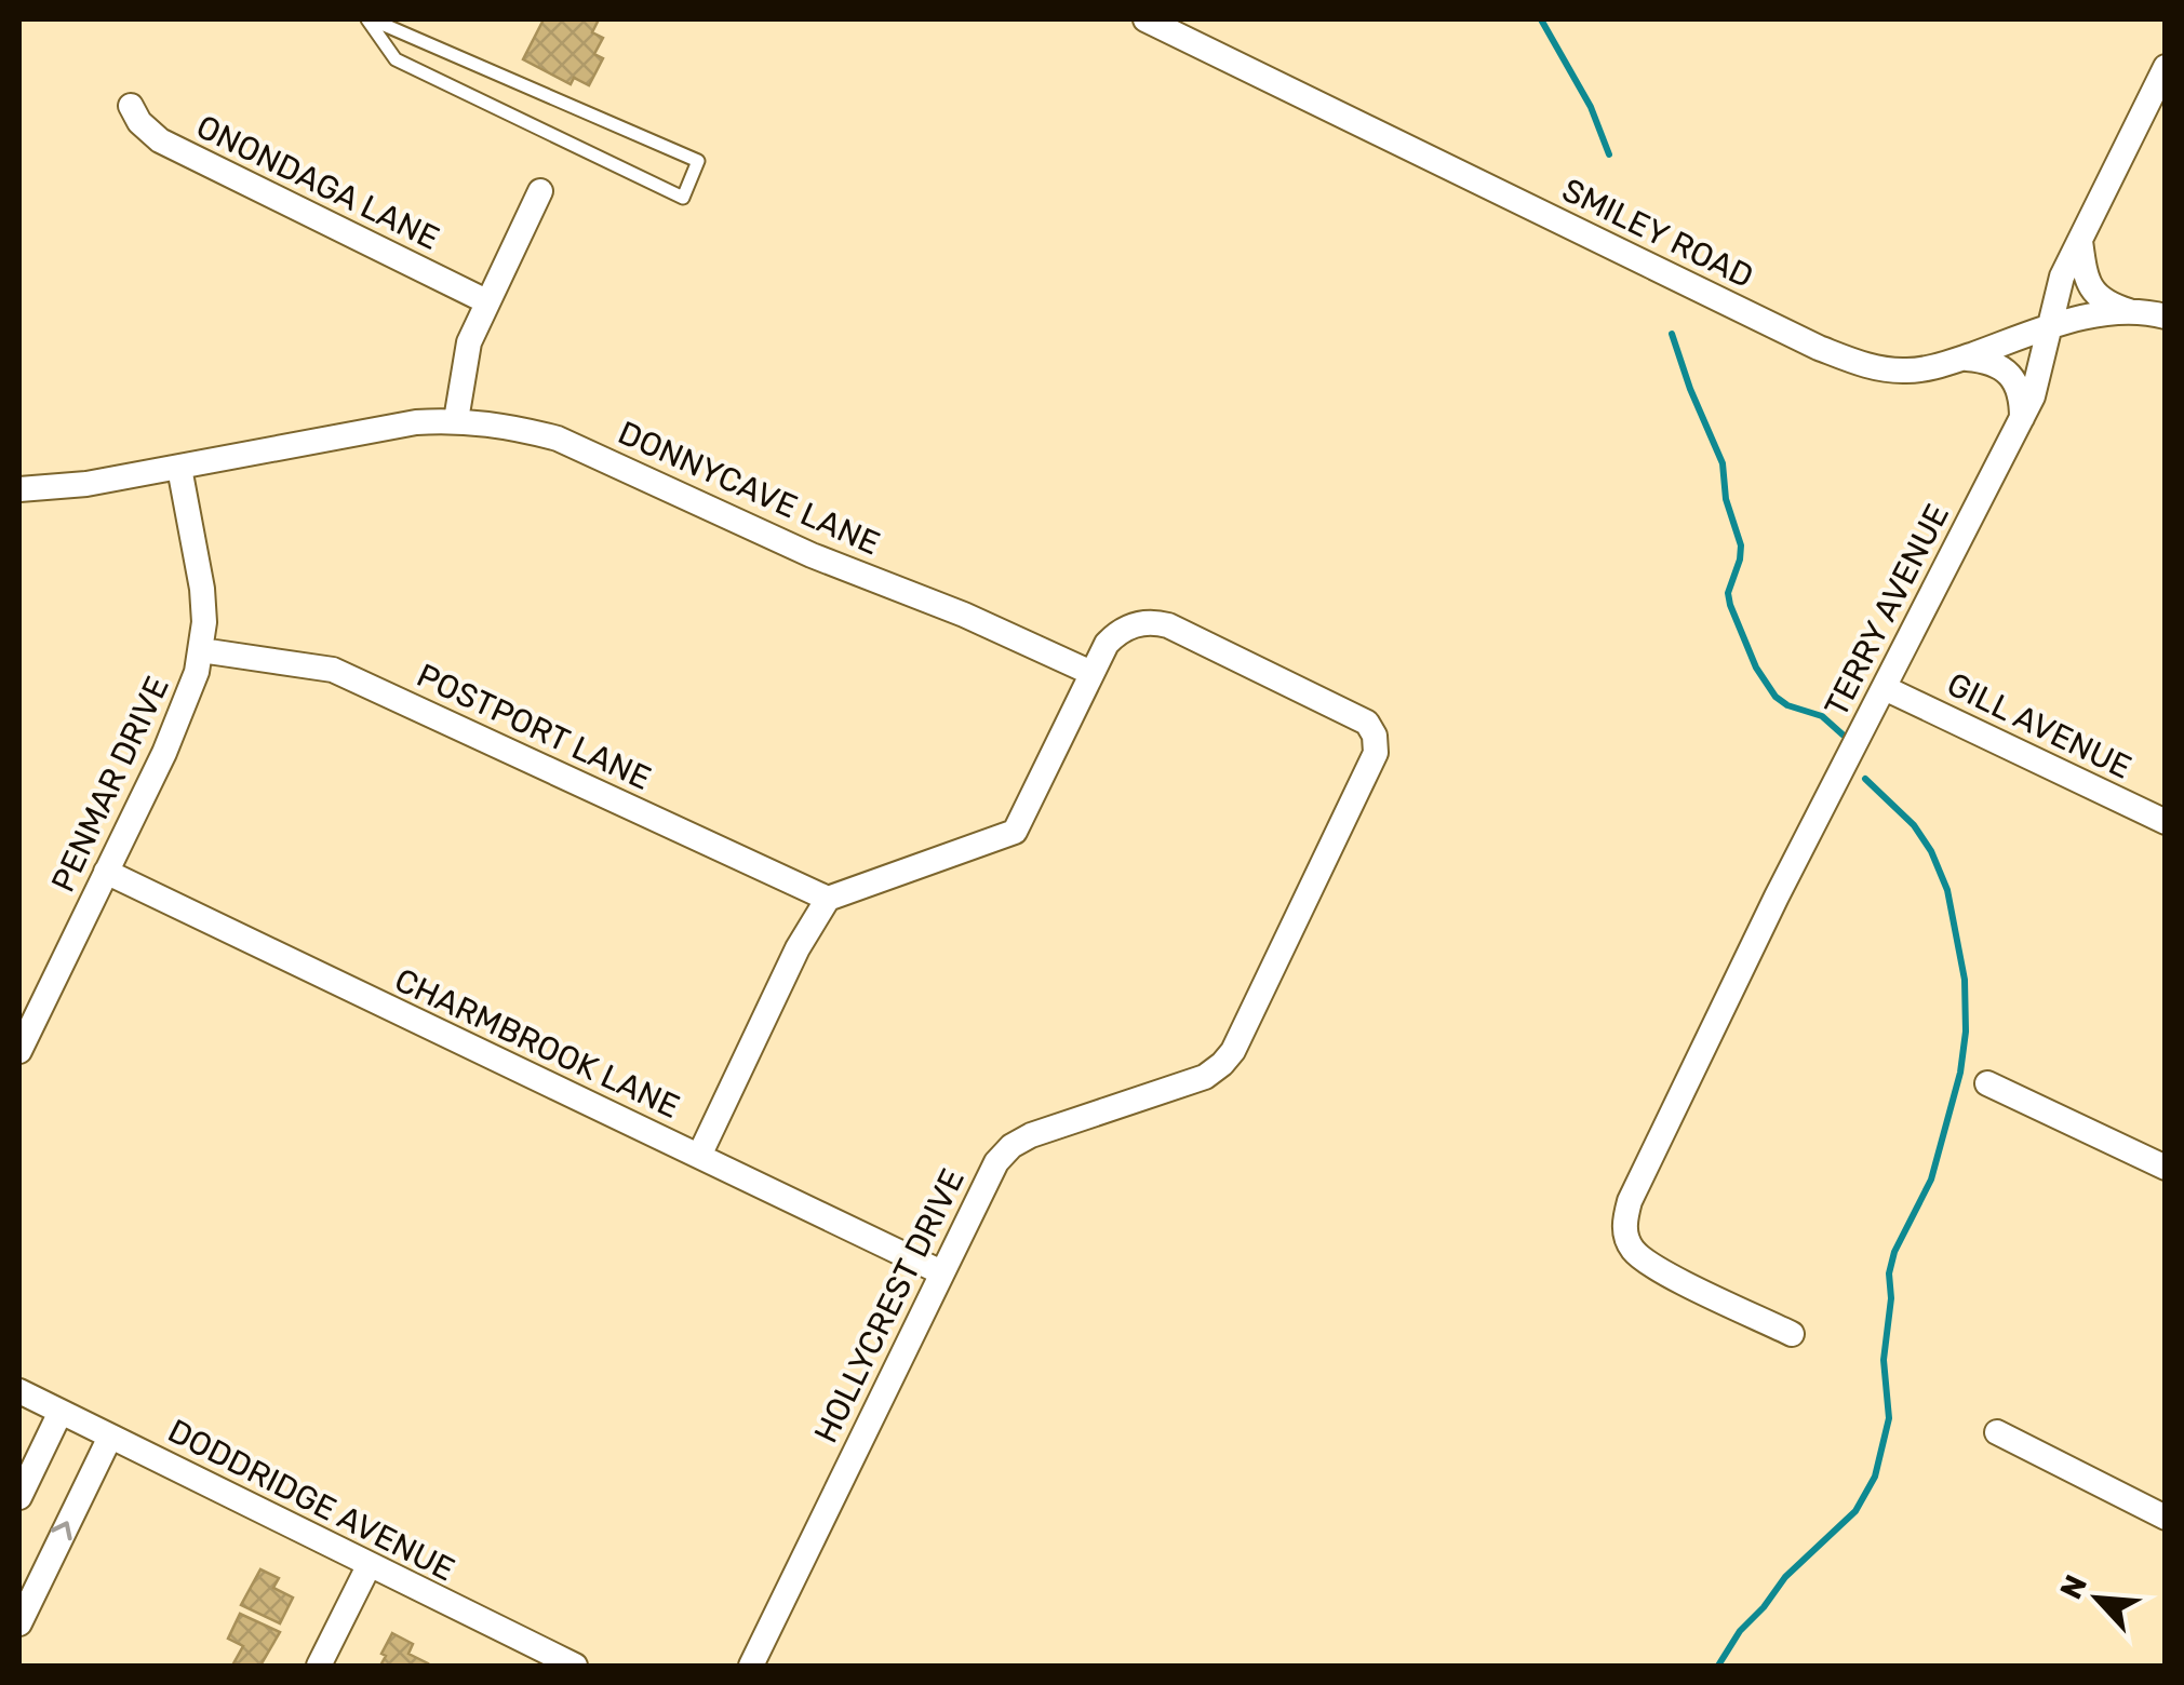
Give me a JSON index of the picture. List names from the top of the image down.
{
  "streets": {
    "street": [
      "ONONDAGA LANE",
      "SMILEY ROAD",
      "DONNYCAVE LANE",
      "TERRY AVENUE",
      "GILL AVENUE",
      "POSTPORT LANE",
      "PENMAR DRIVE",
      "CHARMBROOK LANE",
      "HOLLYCREST DRIVE",
      "DODDRIDGE AVENUE"
    ]
  },
  "crossings": [
    ["SMILEY ROAD", "TERRY AVENUE"],
    ["DONNYCAVE LANE", "PENMAR DRIVE"],
    ["DONNYCAVE LANE", "HOLLYCREST DRIVE"],
    ["TERRY AVENUE", "GILL AVENUE"],
    ["POSTPORT LANE", "PENMAR DRIVE"],
    ["PENMAR DRIVE", "CHARMBROOK LANE"],
    ["CHARMBROOK LANE", "HOLLYCREST DRIVE"]
  ],
  "north": "top left"
}
